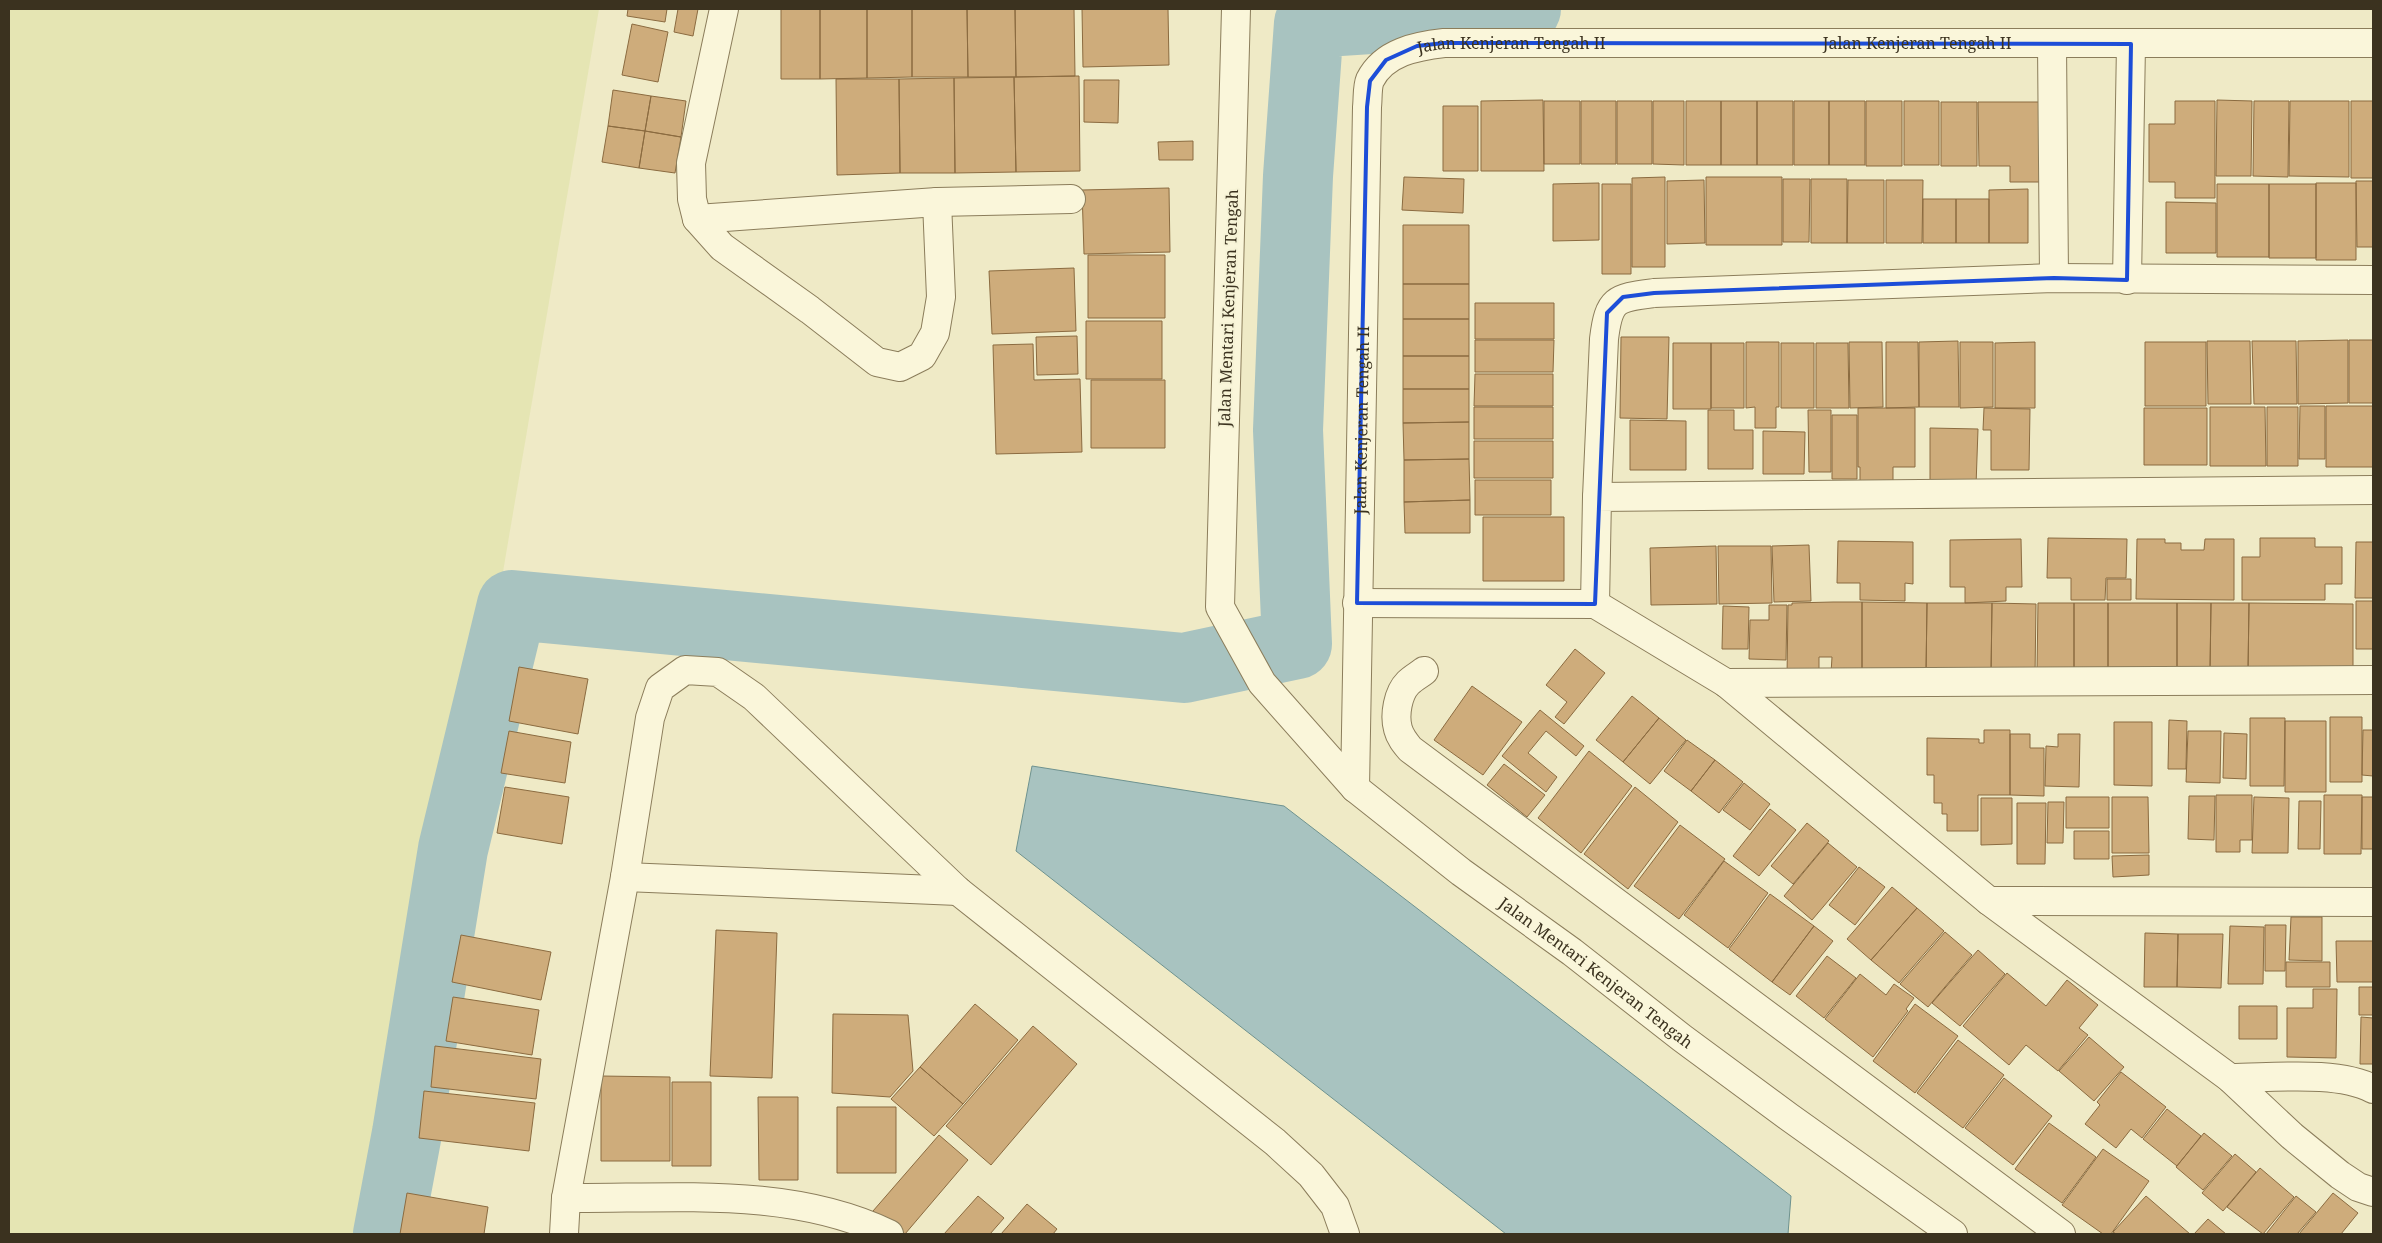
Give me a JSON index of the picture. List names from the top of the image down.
{
  "streets": {
    "street": ["Jalan Kenjeran Tengah II", "Jalan Mentari Kenjeran Tengah"]
  },
  "crossings": [
    ["Jalan Kenjeran Tengah II", "Jalan Mentari Kenjeran Tengah"]
  ]
}
